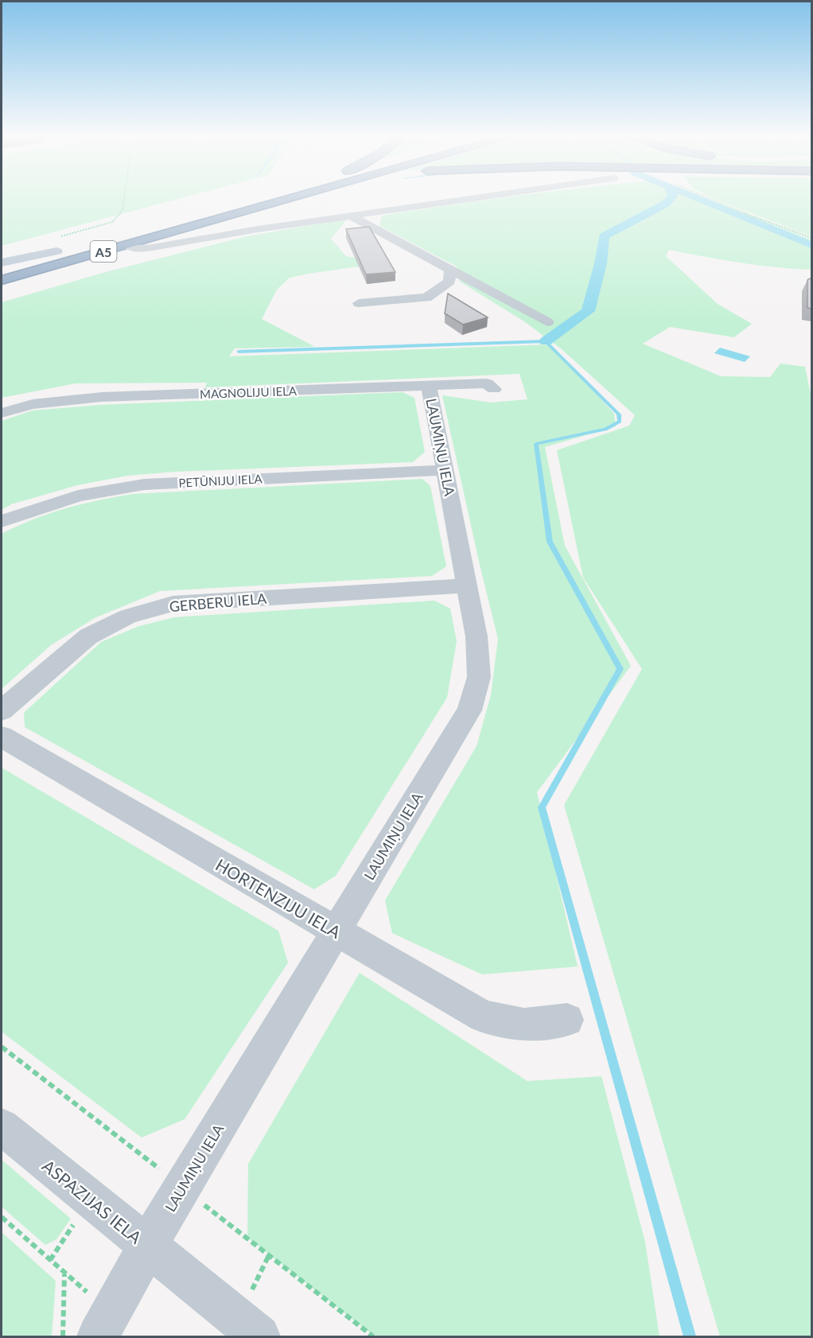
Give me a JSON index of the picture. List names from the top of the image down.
{
  "streets": {
    "highway": ["A5"],
    "street": [
      "MAGNOLIJU IELA",
      "LAUMIŅU IELA",
      "PETŪNIJU IELA",
      "GERBERU IELA",
      "HORTENZIJU IELA",
      "ASPAZIJAS IELA"
    ]
  },
  "crossings": [
    ["MAGNOLIJU IELA", "LAUMIŅU IELA"],
    ["LAUMIŅU IELA", "PETŪNIJU IELA"],
    ["LAUMIŅU IELA", "GERBERU IELA"],
    ["LAUMIŅU IELA", "HORTENZIJU IELA"],
    ["LAUMIŅU IELA", "ASPAZIJAS IELA"]
  ]
}
